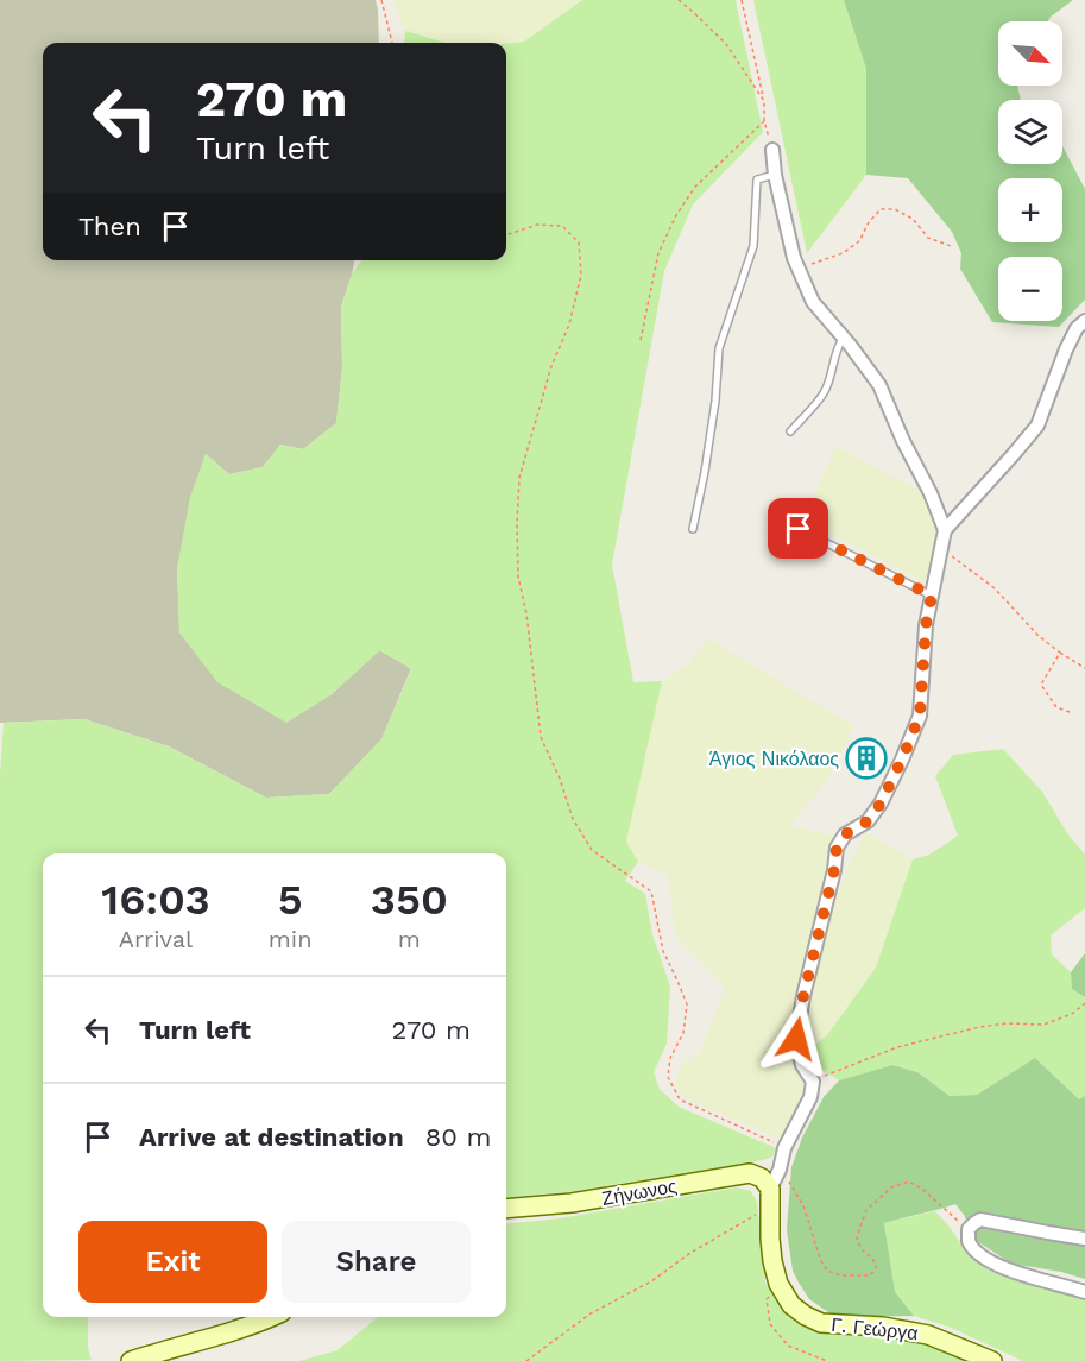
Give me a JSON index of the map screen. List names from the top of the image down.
{
  "streets": {
    "street": ["Ζήνωνος", "Γ. Γεώργα"]
  },
  "crossings": [
    ["Ζήνωνος", "Γ. Γεώργα"]
  ],
  "places": {
    "building": ["Άγιος Νικόλαος"]
  },
  "north": "bottom right",
  "page": {
    "map_buttons": ["+", "−"],
    "turn": ["270 m", "Turn left"],
    "then": "Then",
    "eta": [
      "16:03",
      "Arrival",
      "5",
      "min",
      "350",
      "m"
    ],
    "list": [
      {
        "name": "Turn left",
        "value": "270 m"
      },
      {
        "name": "Arrive at destination",
        "value": "80 m"
      }
    ],
    "buttons": ["Exit", "Share"]
  }
}
